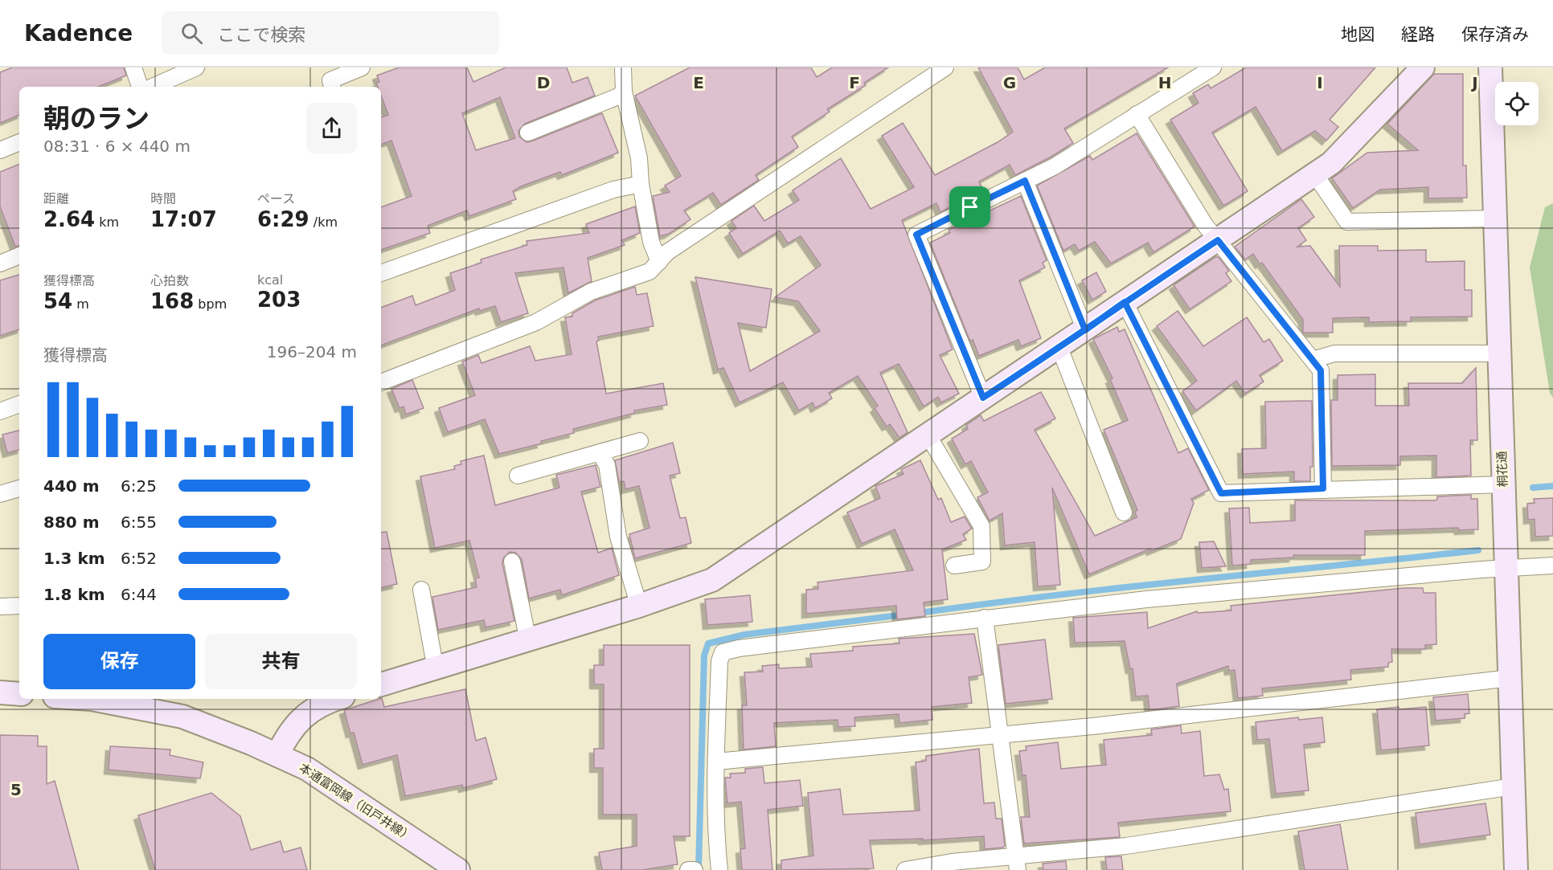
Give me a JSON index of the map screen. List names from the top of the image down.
{
  "streets": {
    "street": ["桐花通", "本通富岡線（旧戸井線）"]
  },
  "page": {
    "header": "Kadence",
    "search": "ここで検索",
    "nav": ["地図", "経路", "保存済み"],
    "heading": ["朝のラン", "08:31 · 6 × 440 m"],
    "stats": [
      ["距離", "2.64 km"],
      ["時間", "17:07"],
      ["ペース", "6:29 /km"],
      ["獲得標高", "54 m"],
      ["心拍数", "168 bpm"],
      ["kcal", "203"]
    ],
    "chart": ["獲得標高", "196–204 m"],
    "list": [
      {
        "name": "440 m",
        "note": "6:25"
      },
      {
        "name": "880 m",
        "note": "6:55"
      },
      {
        "name": "1.3 km",
        "note": "6:52"
      },
      {
        "name": "1.8 km",
        "note": "6:44"
      }
    ],
    "buttons": ["保存", "共有"]
  },
  "grid": {
    "columns": [
      "D",
      "E",
      "F",
      "G",
      "H",
      "I",
      "J"
    ],
    "rows": ["5"]
  }
}
